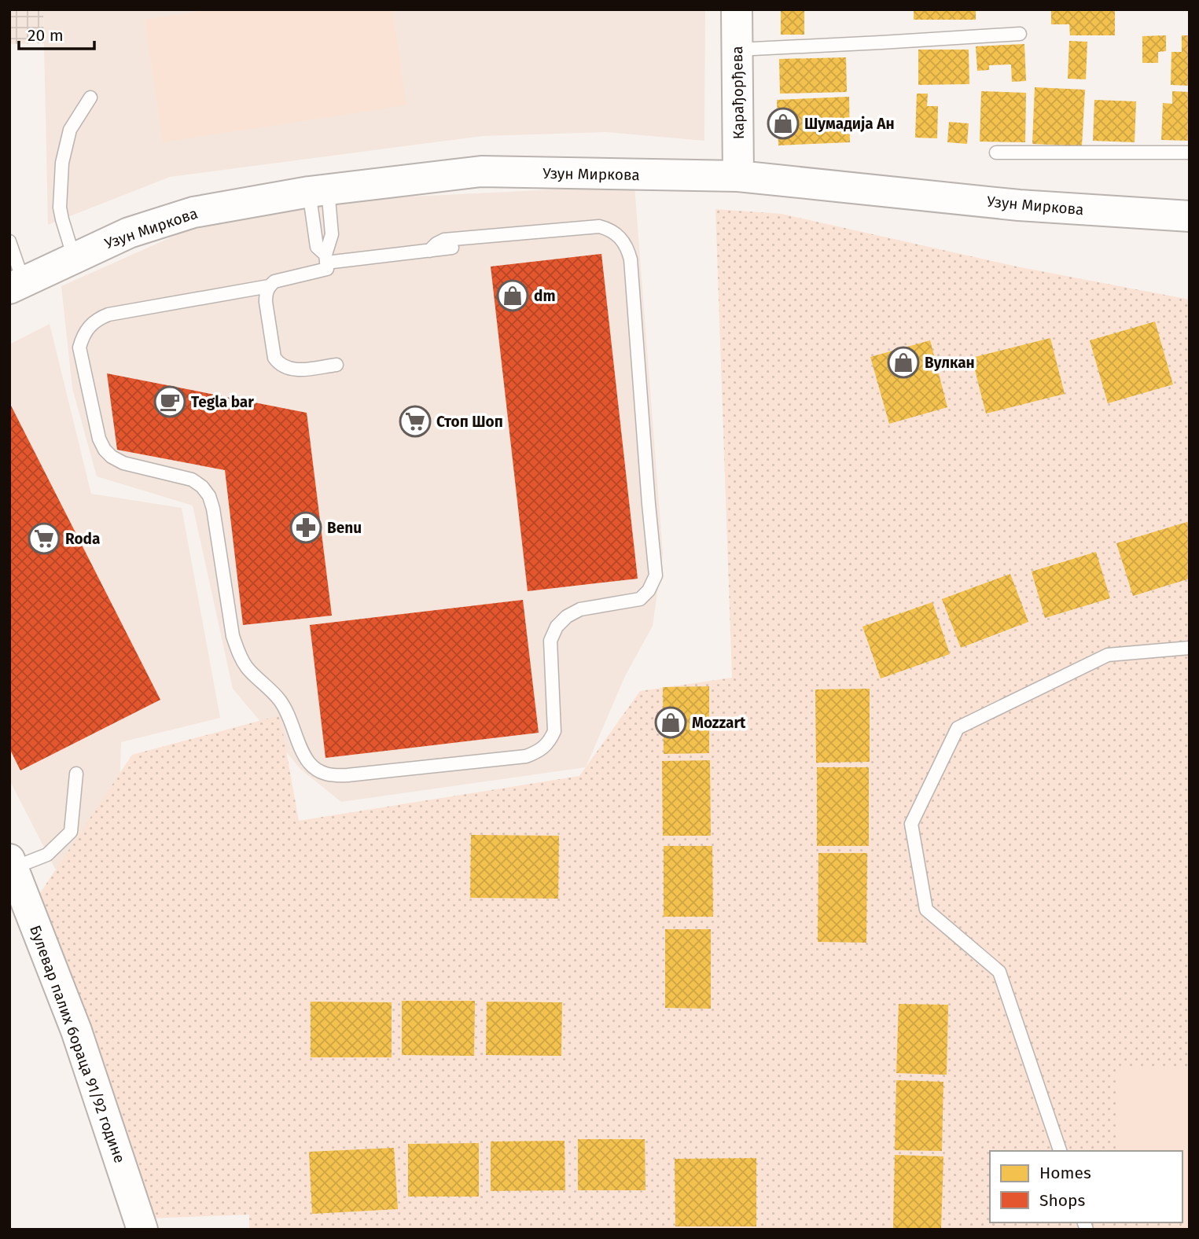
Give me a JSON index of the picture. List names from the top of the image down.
{
  "streets": {
    "street": ["Карађорђева", "Узун Миркова", "Булевар палих бораца 91/92 године"]
  },
  "crossings": [
    ["Карађорђева", "Узун Миркова"]
  ],
  "places": {
    "shop": [
      "Шумадија Ан",
      "dm",
      "Вулкан",
      "Mozzart"
    ],
    "cafe": ["Tegla bar"],
    "supermarket": ["Стоп Шоп", "Roda"],
    "pharmacy": ["Benu"]
  },
  "legend": ["Homes", "Shops"],
  "scale_bar": "20 m"
}
